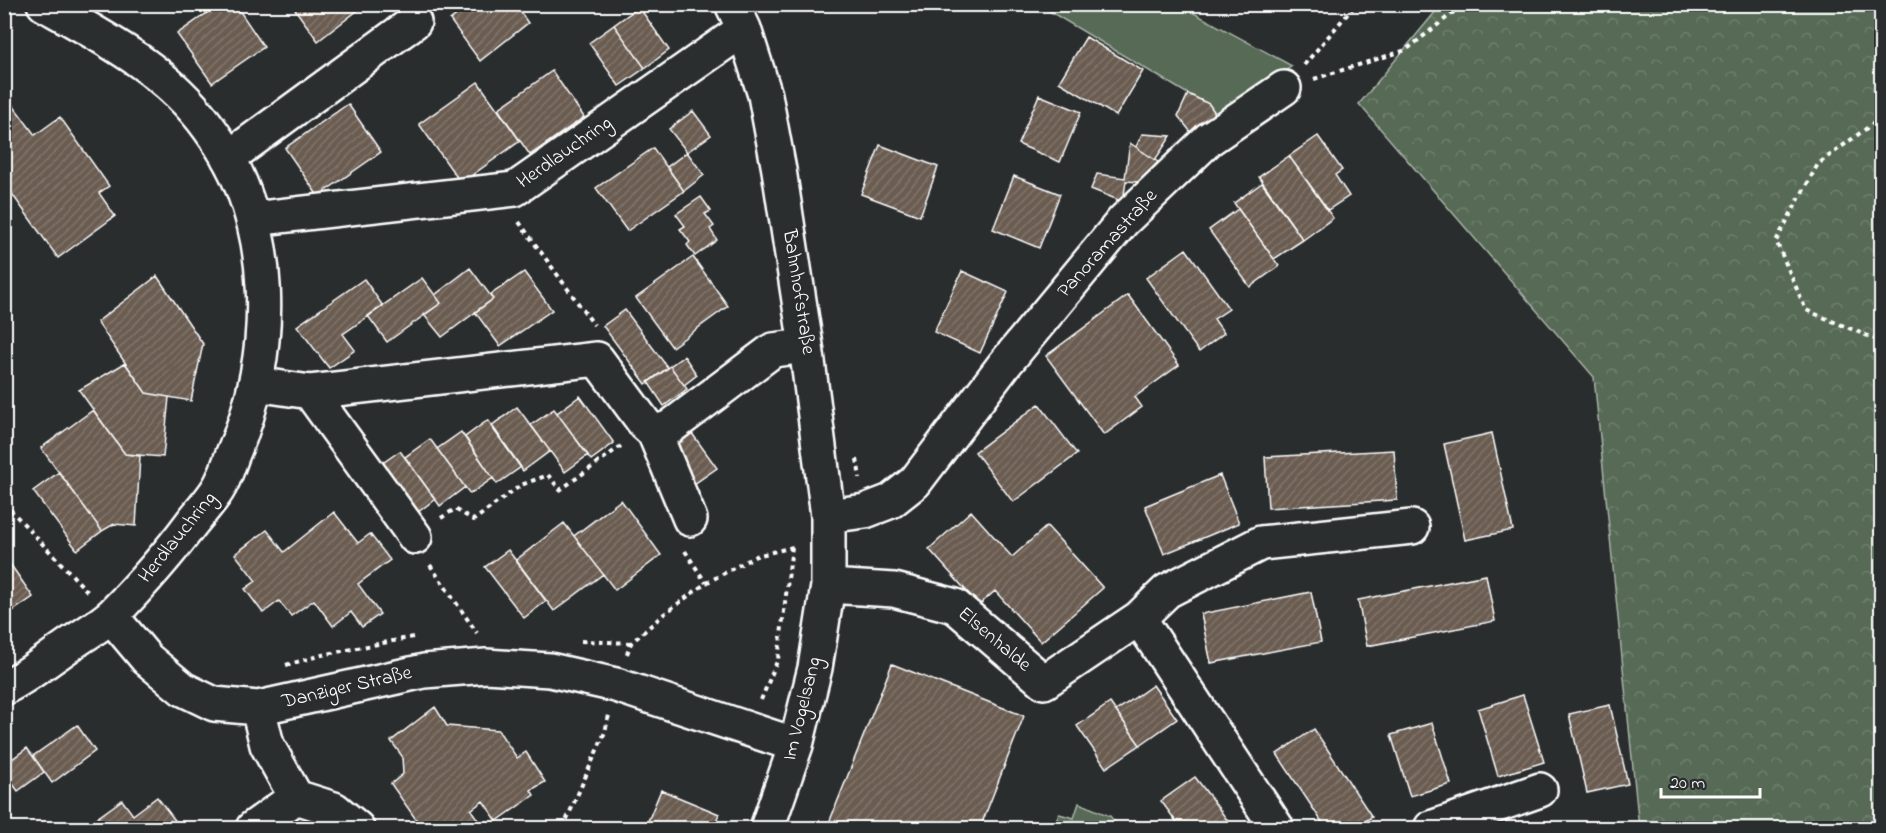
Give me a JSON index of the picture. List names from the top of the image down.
{
  "streets": {
    "street": [
      "Herdlauchring",
      "Panoramastraße",
      "Bahnhofstraße",
      "Elsenhalde",
      "Danziger Straße",
      "Im Vogelsang"
    ]
  },
  "crossings": [
    ["Herdlauchring", "Bahnhofstraße"],
    ["Herdlauchring", "Danziger Straße"],
    ["Panoramastraße", "Bahnhofstraße"],
    ["Bahnhofstraße", "Elsenhalde"],
    ["Bahnhofstraße", "Im Vogelsang"],
    ["Elsenhalde", "Im Vogelsang"],
    ["Danziger Straße", "Im Vogelsang"]
  ],
  "scale_bar": "20 m"
}
